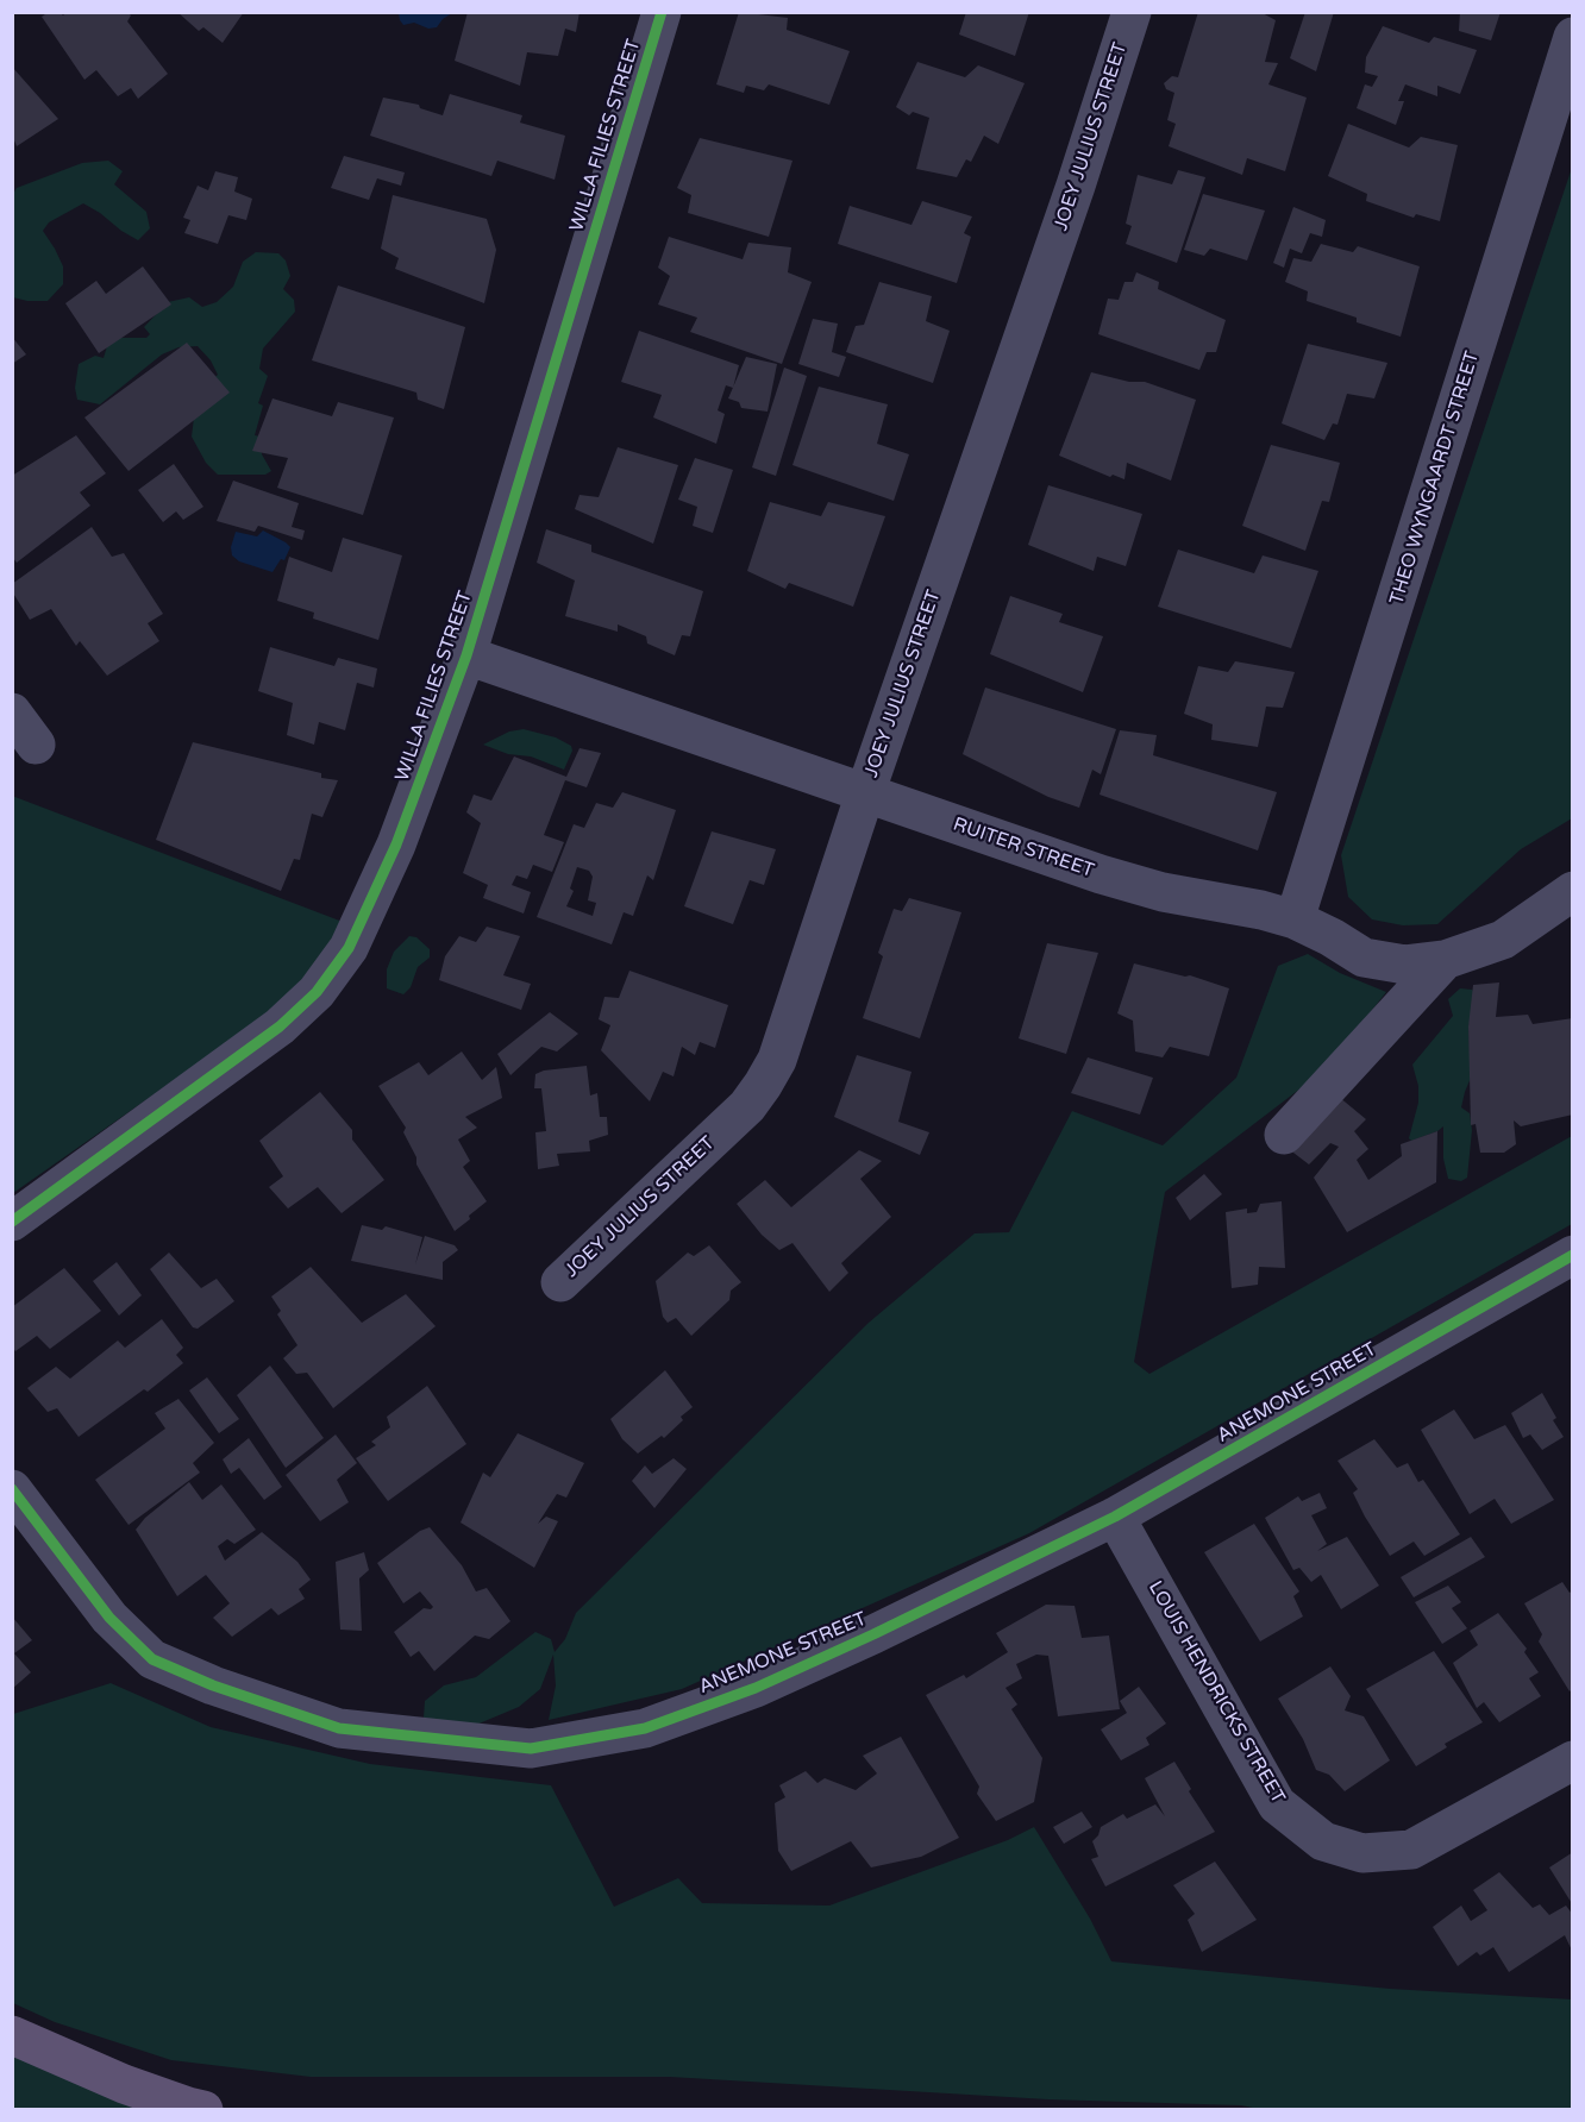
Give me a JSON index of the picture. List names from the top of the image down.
{
  "streets": {
    "street": [
      "WILLA FILIES STREET",
      "JOEY JULIUS STREET",
      "THEO WYNGAARDT STREET",
      "RUITER STREET",
      "ANEMONE STREET",
      "LOUIS HENDRICKS STREET"
    ]
  },
  "crossings": [
    ["WILLA FILIES STREET", "RUITER STREET"],
    ["JOEY JULIUS STREET", "RUITER STREET"],
    ["THEO WYNGAARDT STREET", "RUITER STREET"],
    ["ANEMONE STREET", "LOUIS HENDRICKS STREET"]
  ]
}
